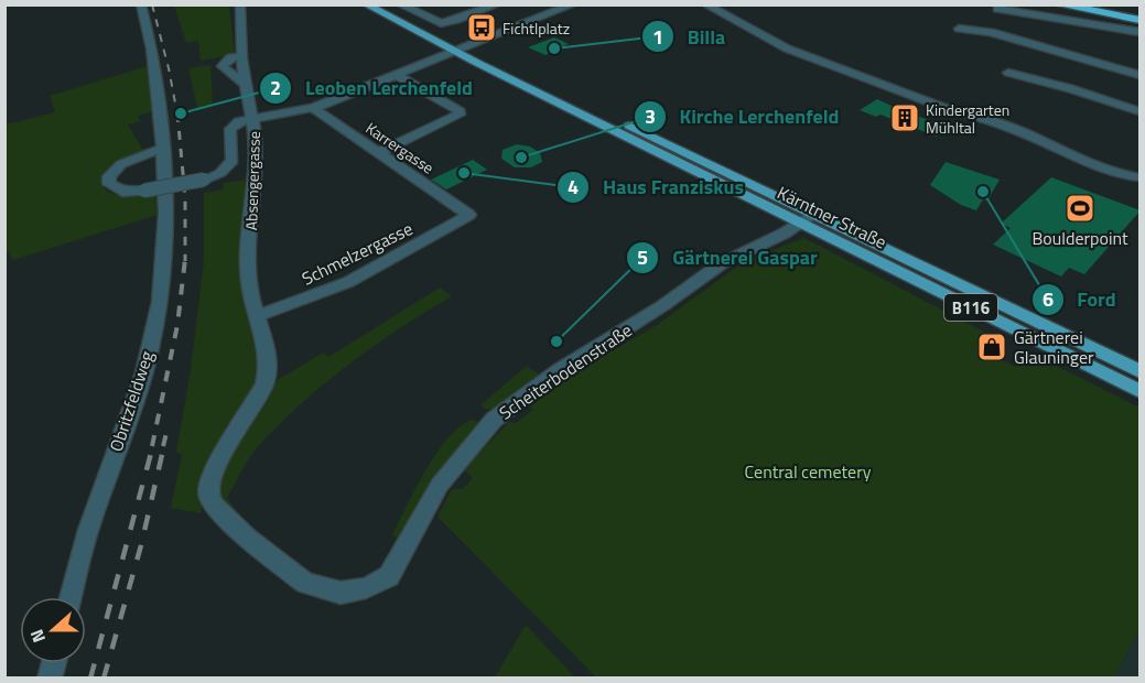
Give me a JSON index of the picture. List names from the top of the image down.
{
  "streets": {
    "main road": ["Kärntner Straße", "B116"],
    "street": [
      "Karrergasse",
      "Absengergasse",
      "Schmelzergasse",
      "Scheiterbodenstraße",
      "Obritzfeldweg"
    ]
  },
  "crossings": [
    ["Karrergasse", "Schmelzergasse"],
    ["Absengergasse", "Schmelzergasse"],
    ["Absengergasse", "Scheiterbodenstraße"],
    ["Kärntner Straße", "Scheiterbodenstraße"],
    ["Schmelzergasse", "Scheiterbodenstraße"]
  ],
  "parks": ["Central cemetery"],
  "places": {
    "bus stop": ["Fichtlplatz"],
    "other": [
      "Billa",
      "Leoben Lerchenfeld",
      "Kirche Lerchenfeld",
      "Haus Franziskus",
      "Ford",
      "Gärtnerei Gaspar"
    ],
    "building": ["Kindergarten Mühltal"],
    "sports": ["Boulderpoint"],
    "shop": ["Gärtnerei Glauninger"]
  },
  "north": "left"
}
